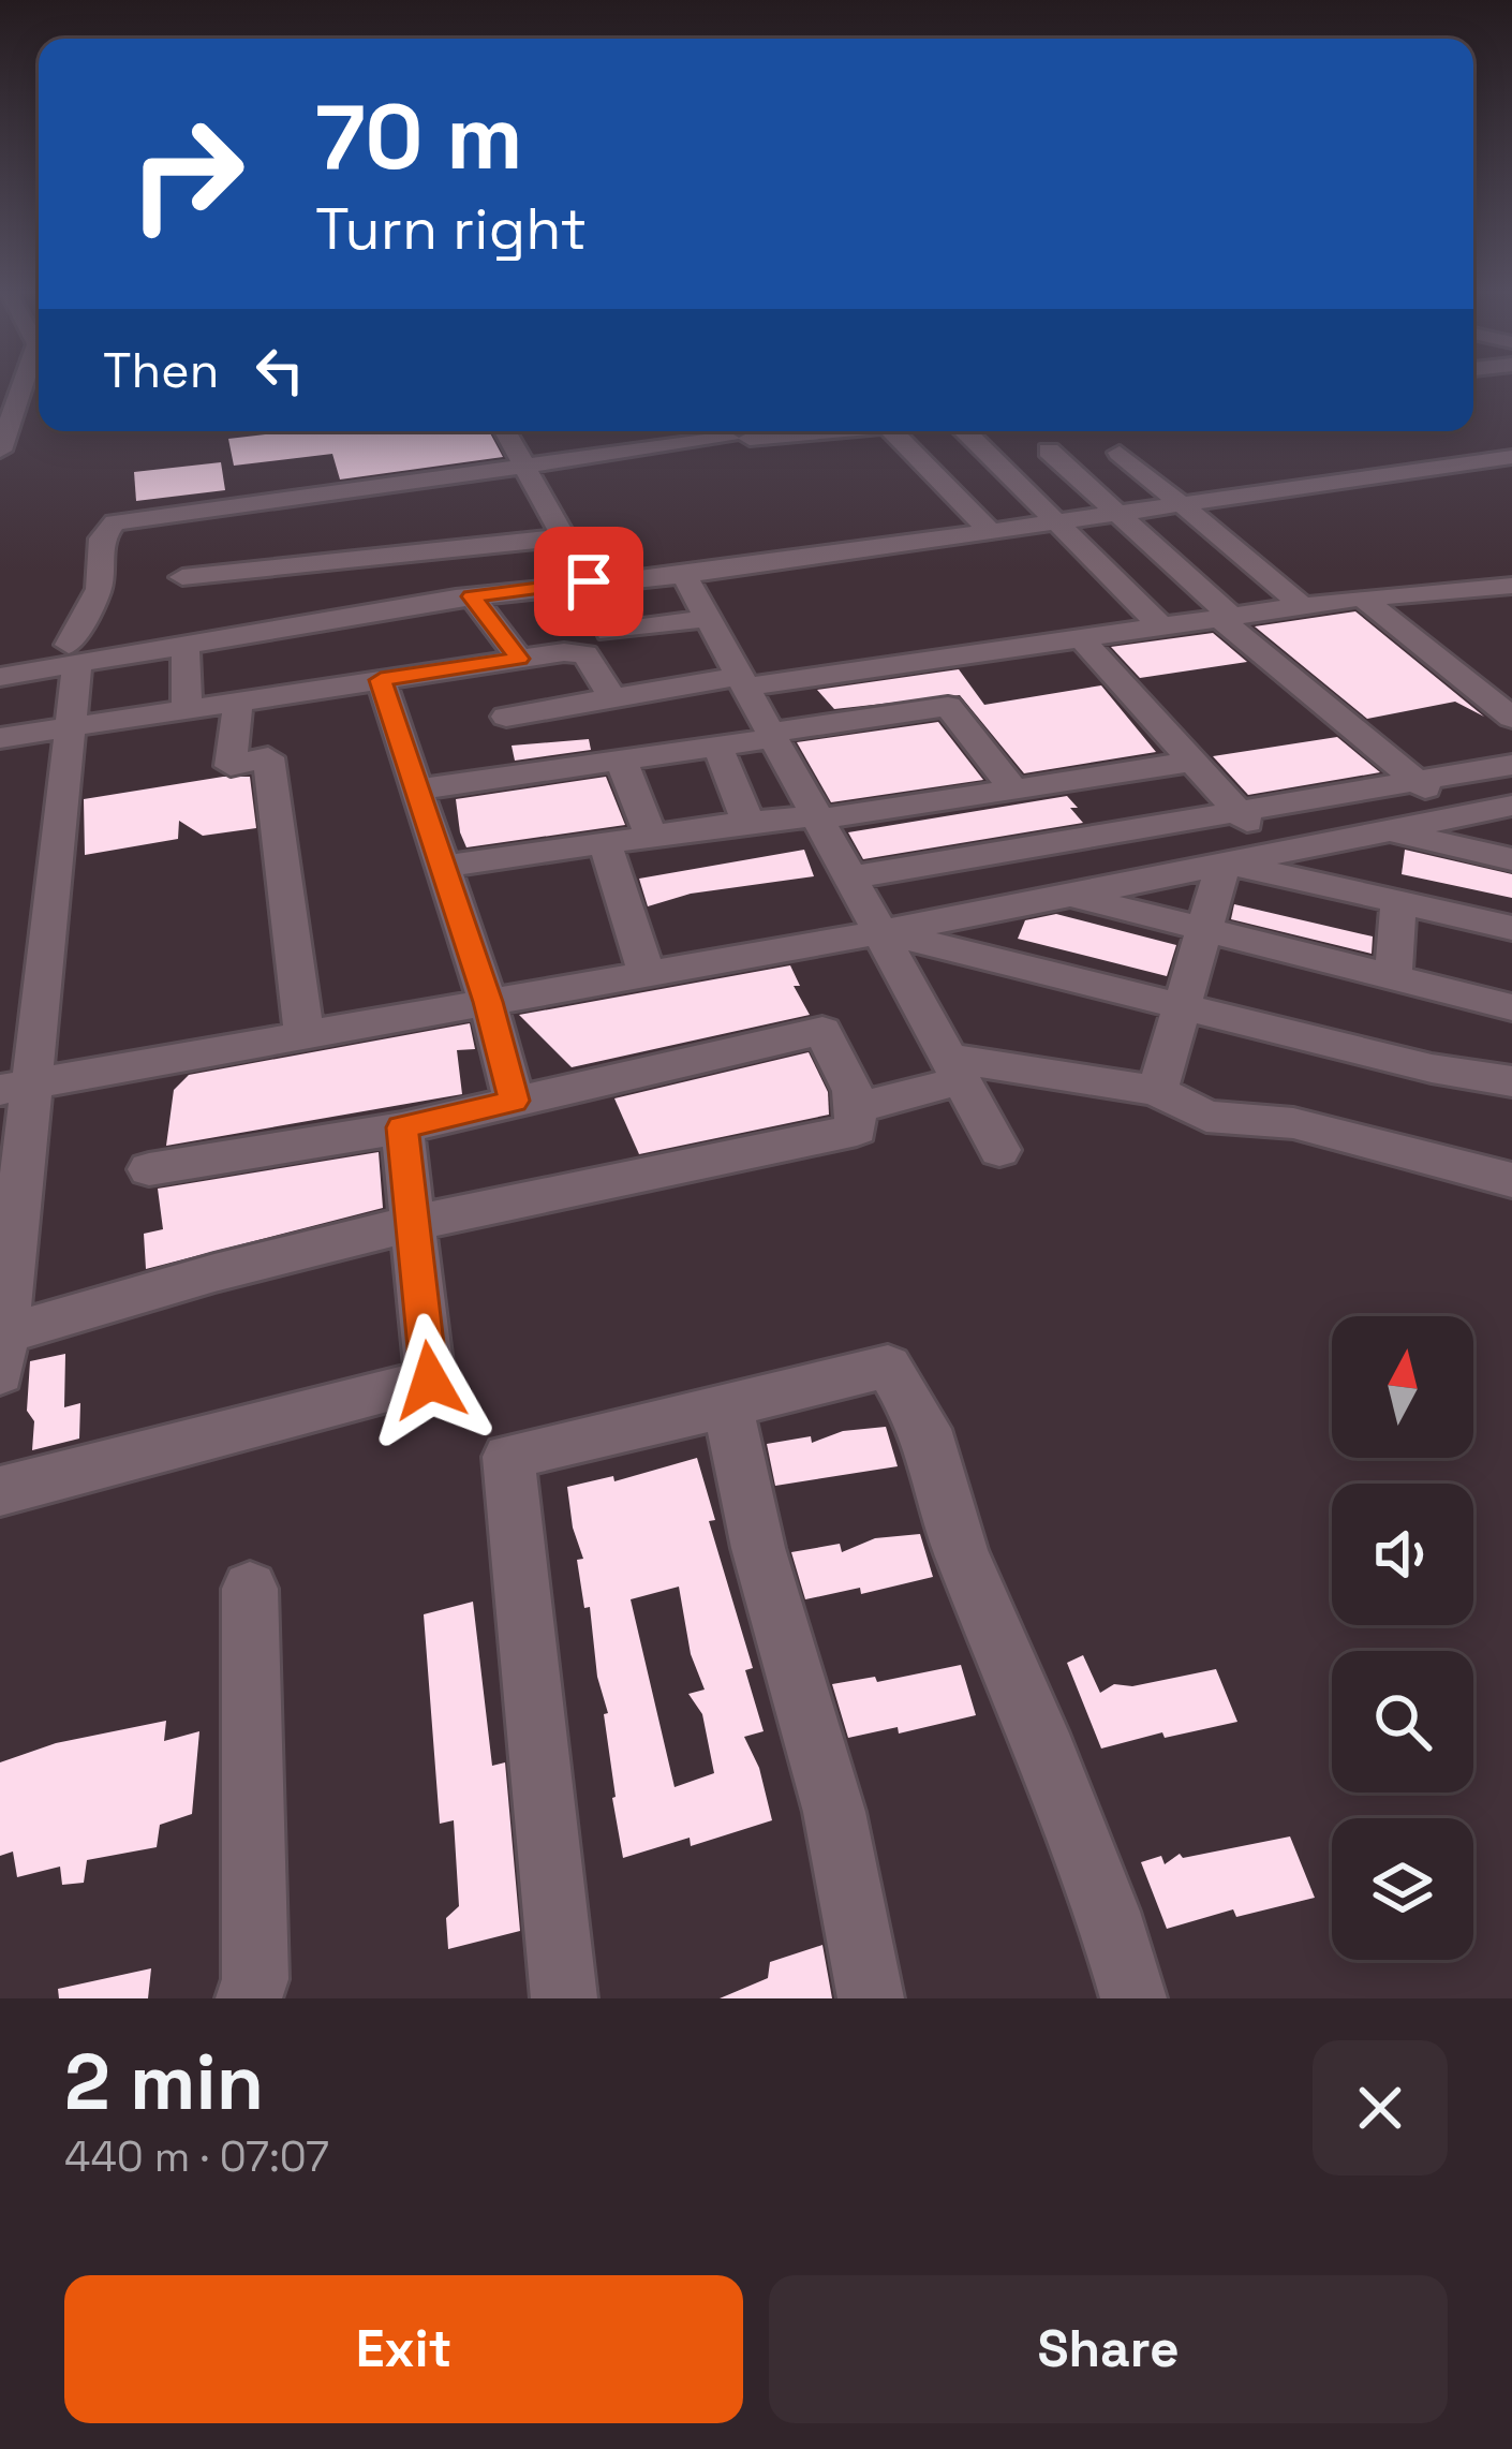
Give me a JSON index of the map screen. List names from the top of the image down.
{
  "north": "top",
  "page": {
    "turn": ["70 m", "Turn right"],
    "then": "Then",
    "heading": ["2 min", "440 m · 07:07"],
    "buttons": ["Exit", "Share"]
  }
}
